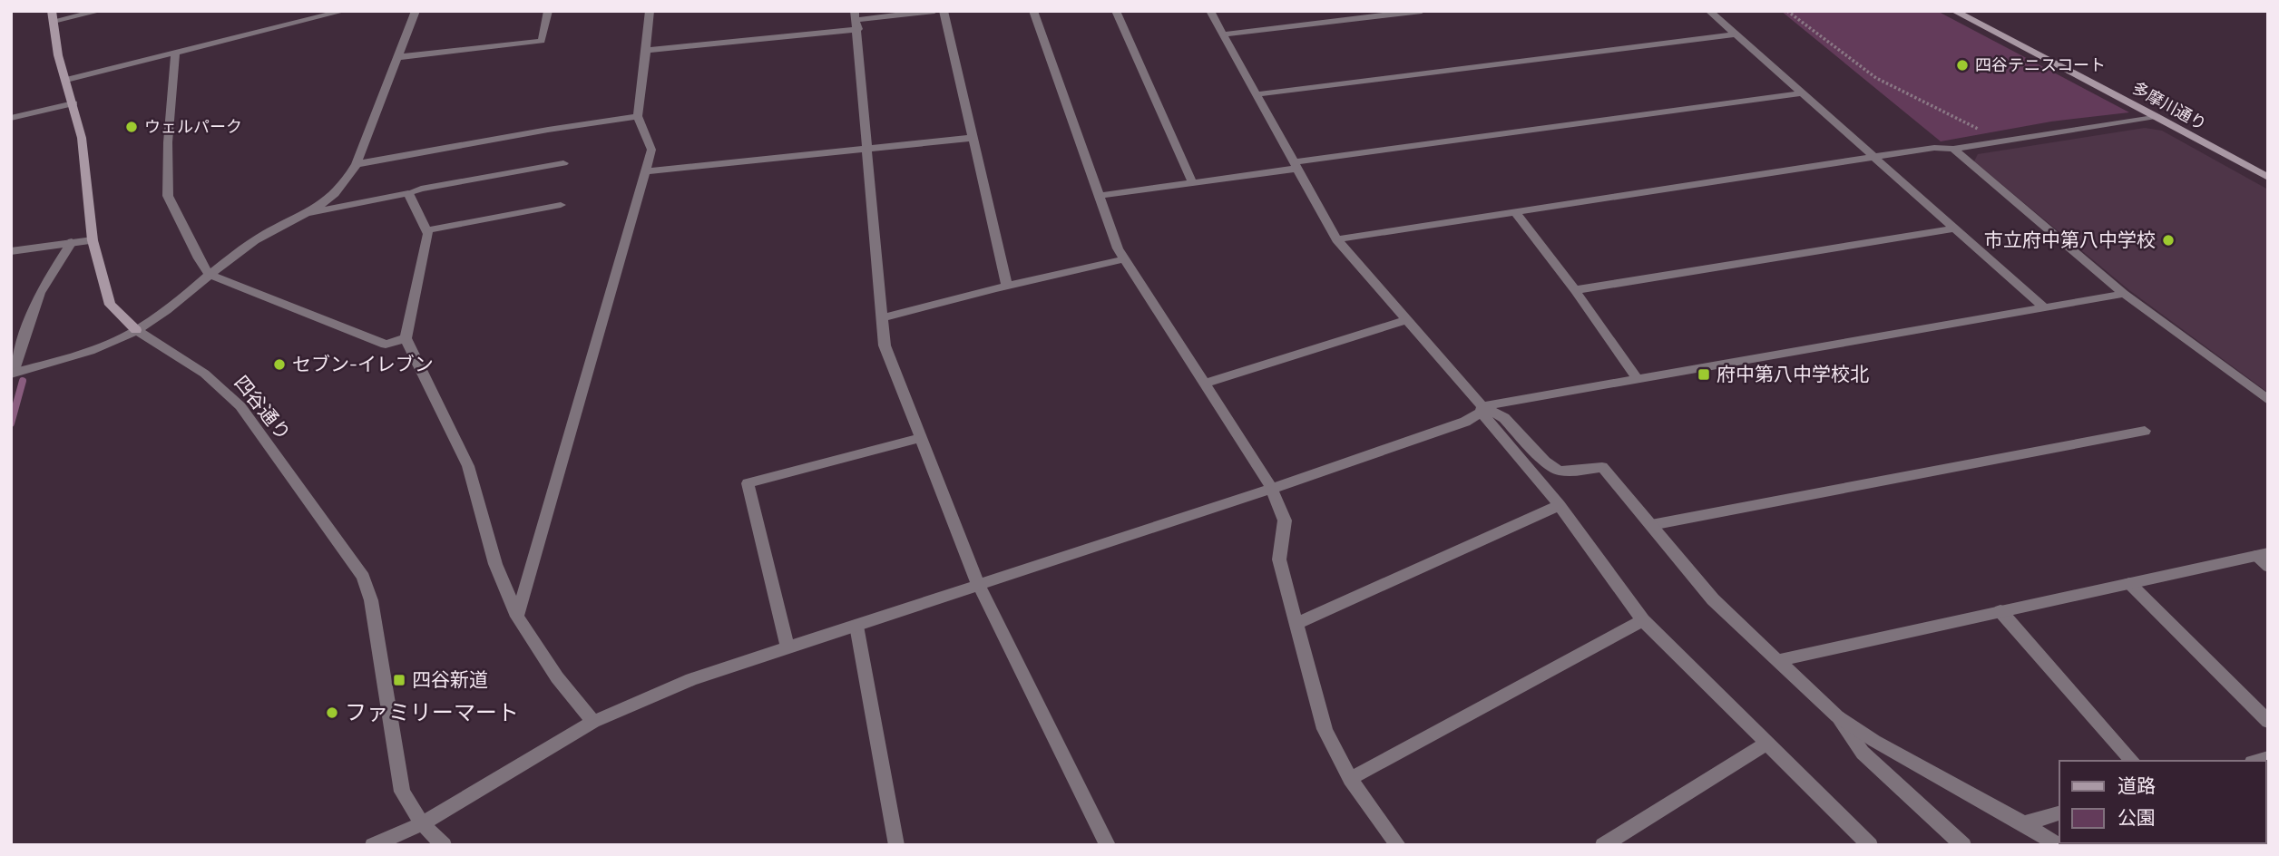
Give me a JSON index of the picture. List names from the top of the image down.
{
  "streets": {
    "street": ["多摩川通り", "四谷通り"]
  },
  "places": {
    "other": [
      "四谷テニスコート",
      "ウェルパーク",
      "市立府中第八中学校",
      "セブン-イレブン",
      "ファミリーマート"
    ],
    "transit": ["府中第八中学校北", "四谷新道"]
  },
  "legend": ["道路", "公園"]
}
